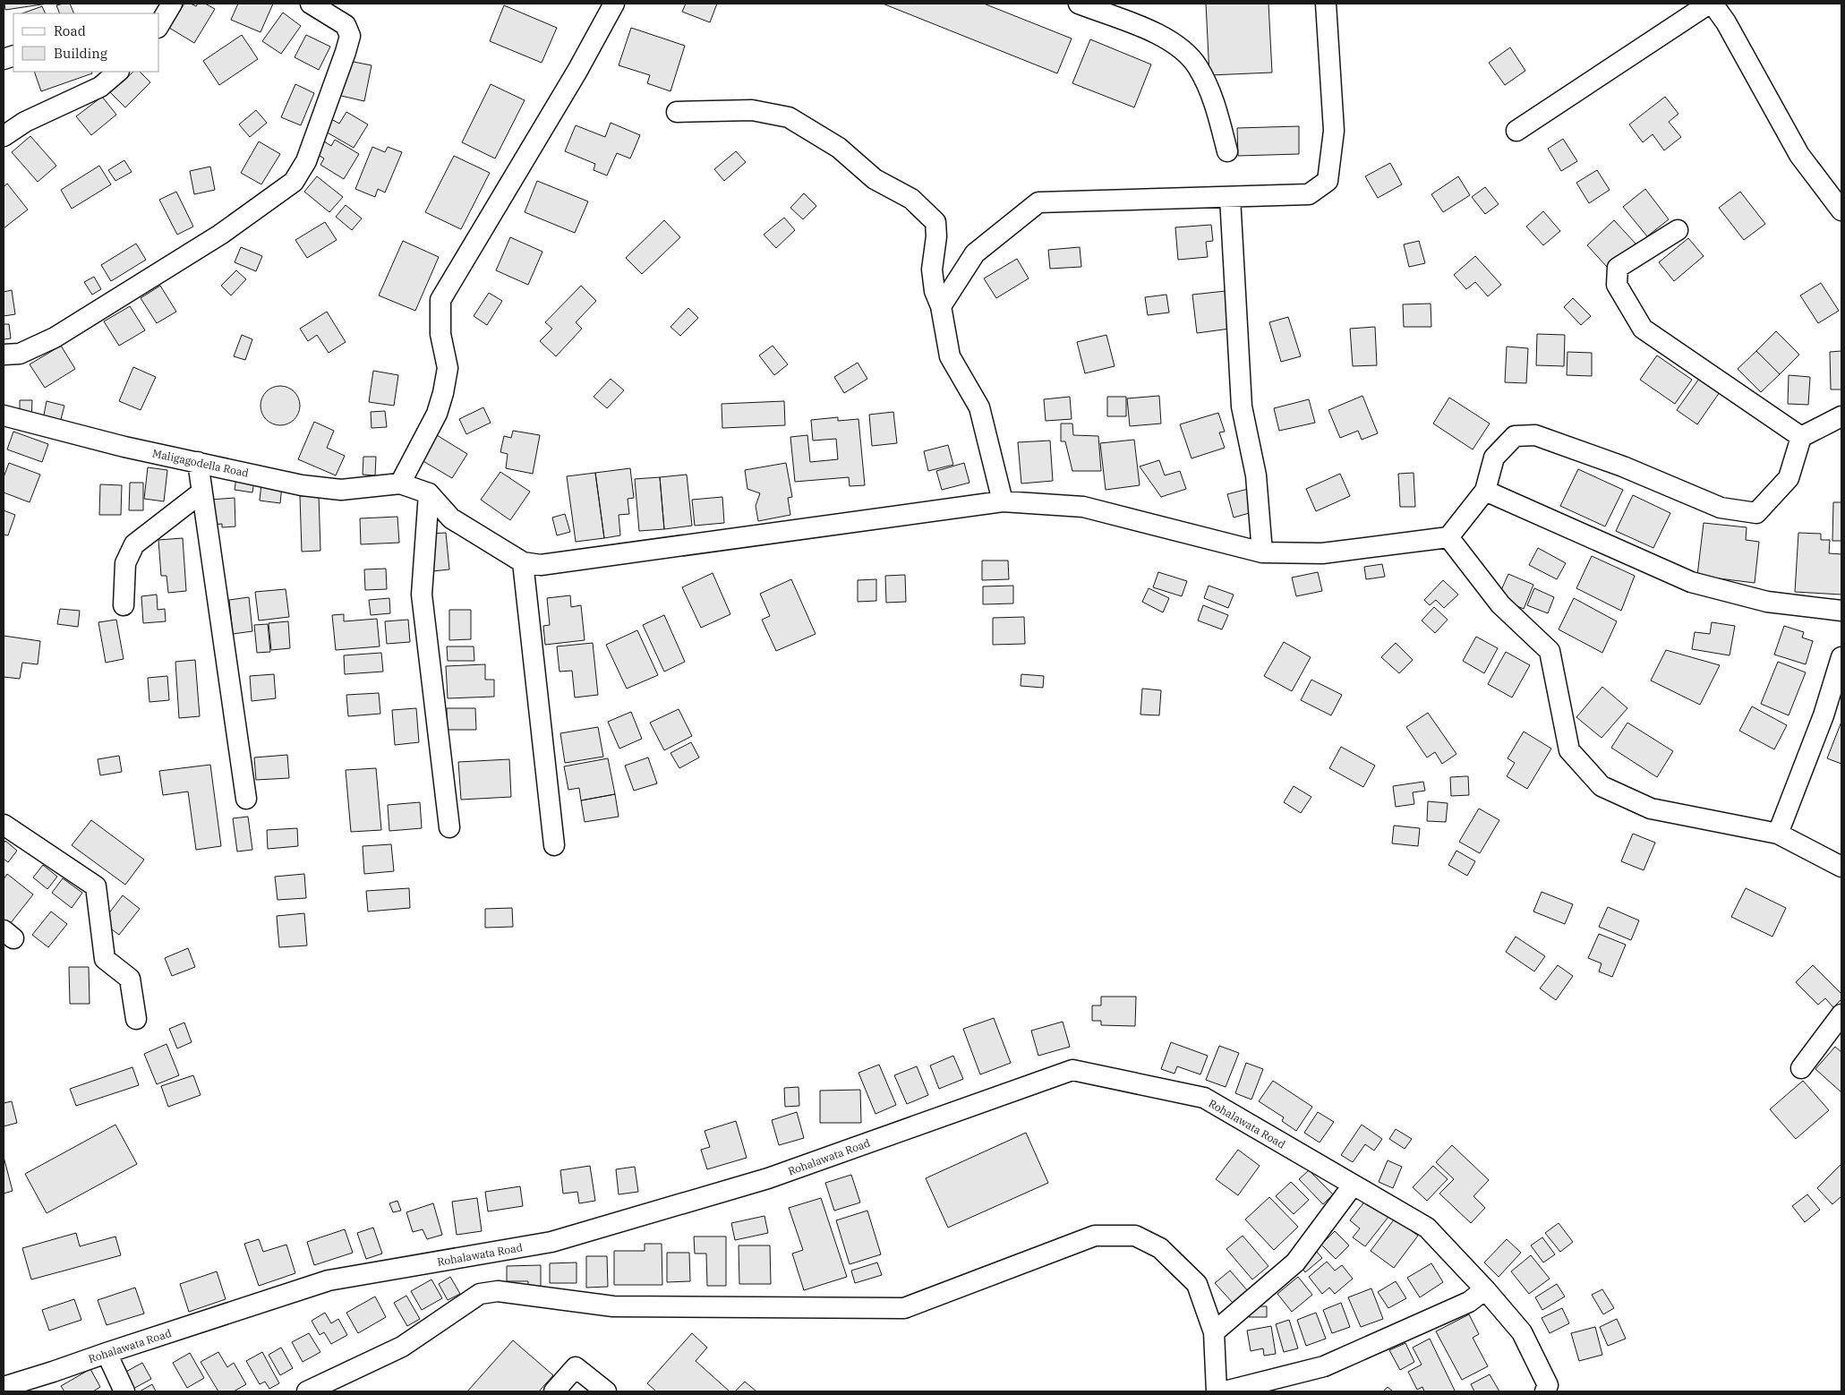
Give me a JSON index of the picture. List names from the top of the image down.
{
  "streets": {
    "street": ["Maligagodella Road", "Rohalawata Road"]
  },
  "legend": ["Road", "Building"]
}
